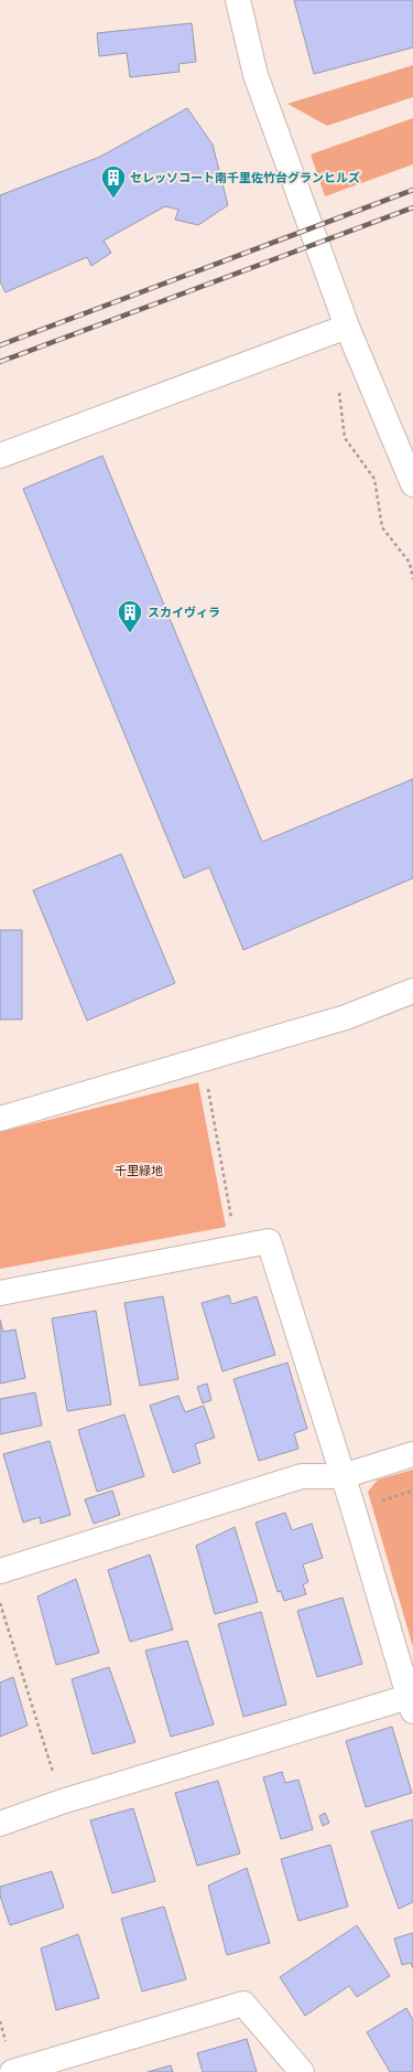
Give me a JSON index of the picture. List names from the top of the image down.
{
  "parks": ["千里緑地"],
  "places": {
    "building": ["セレッソコート南千里佐竹台グランヒルズ", "スカイヴィラ"]
  }
}
